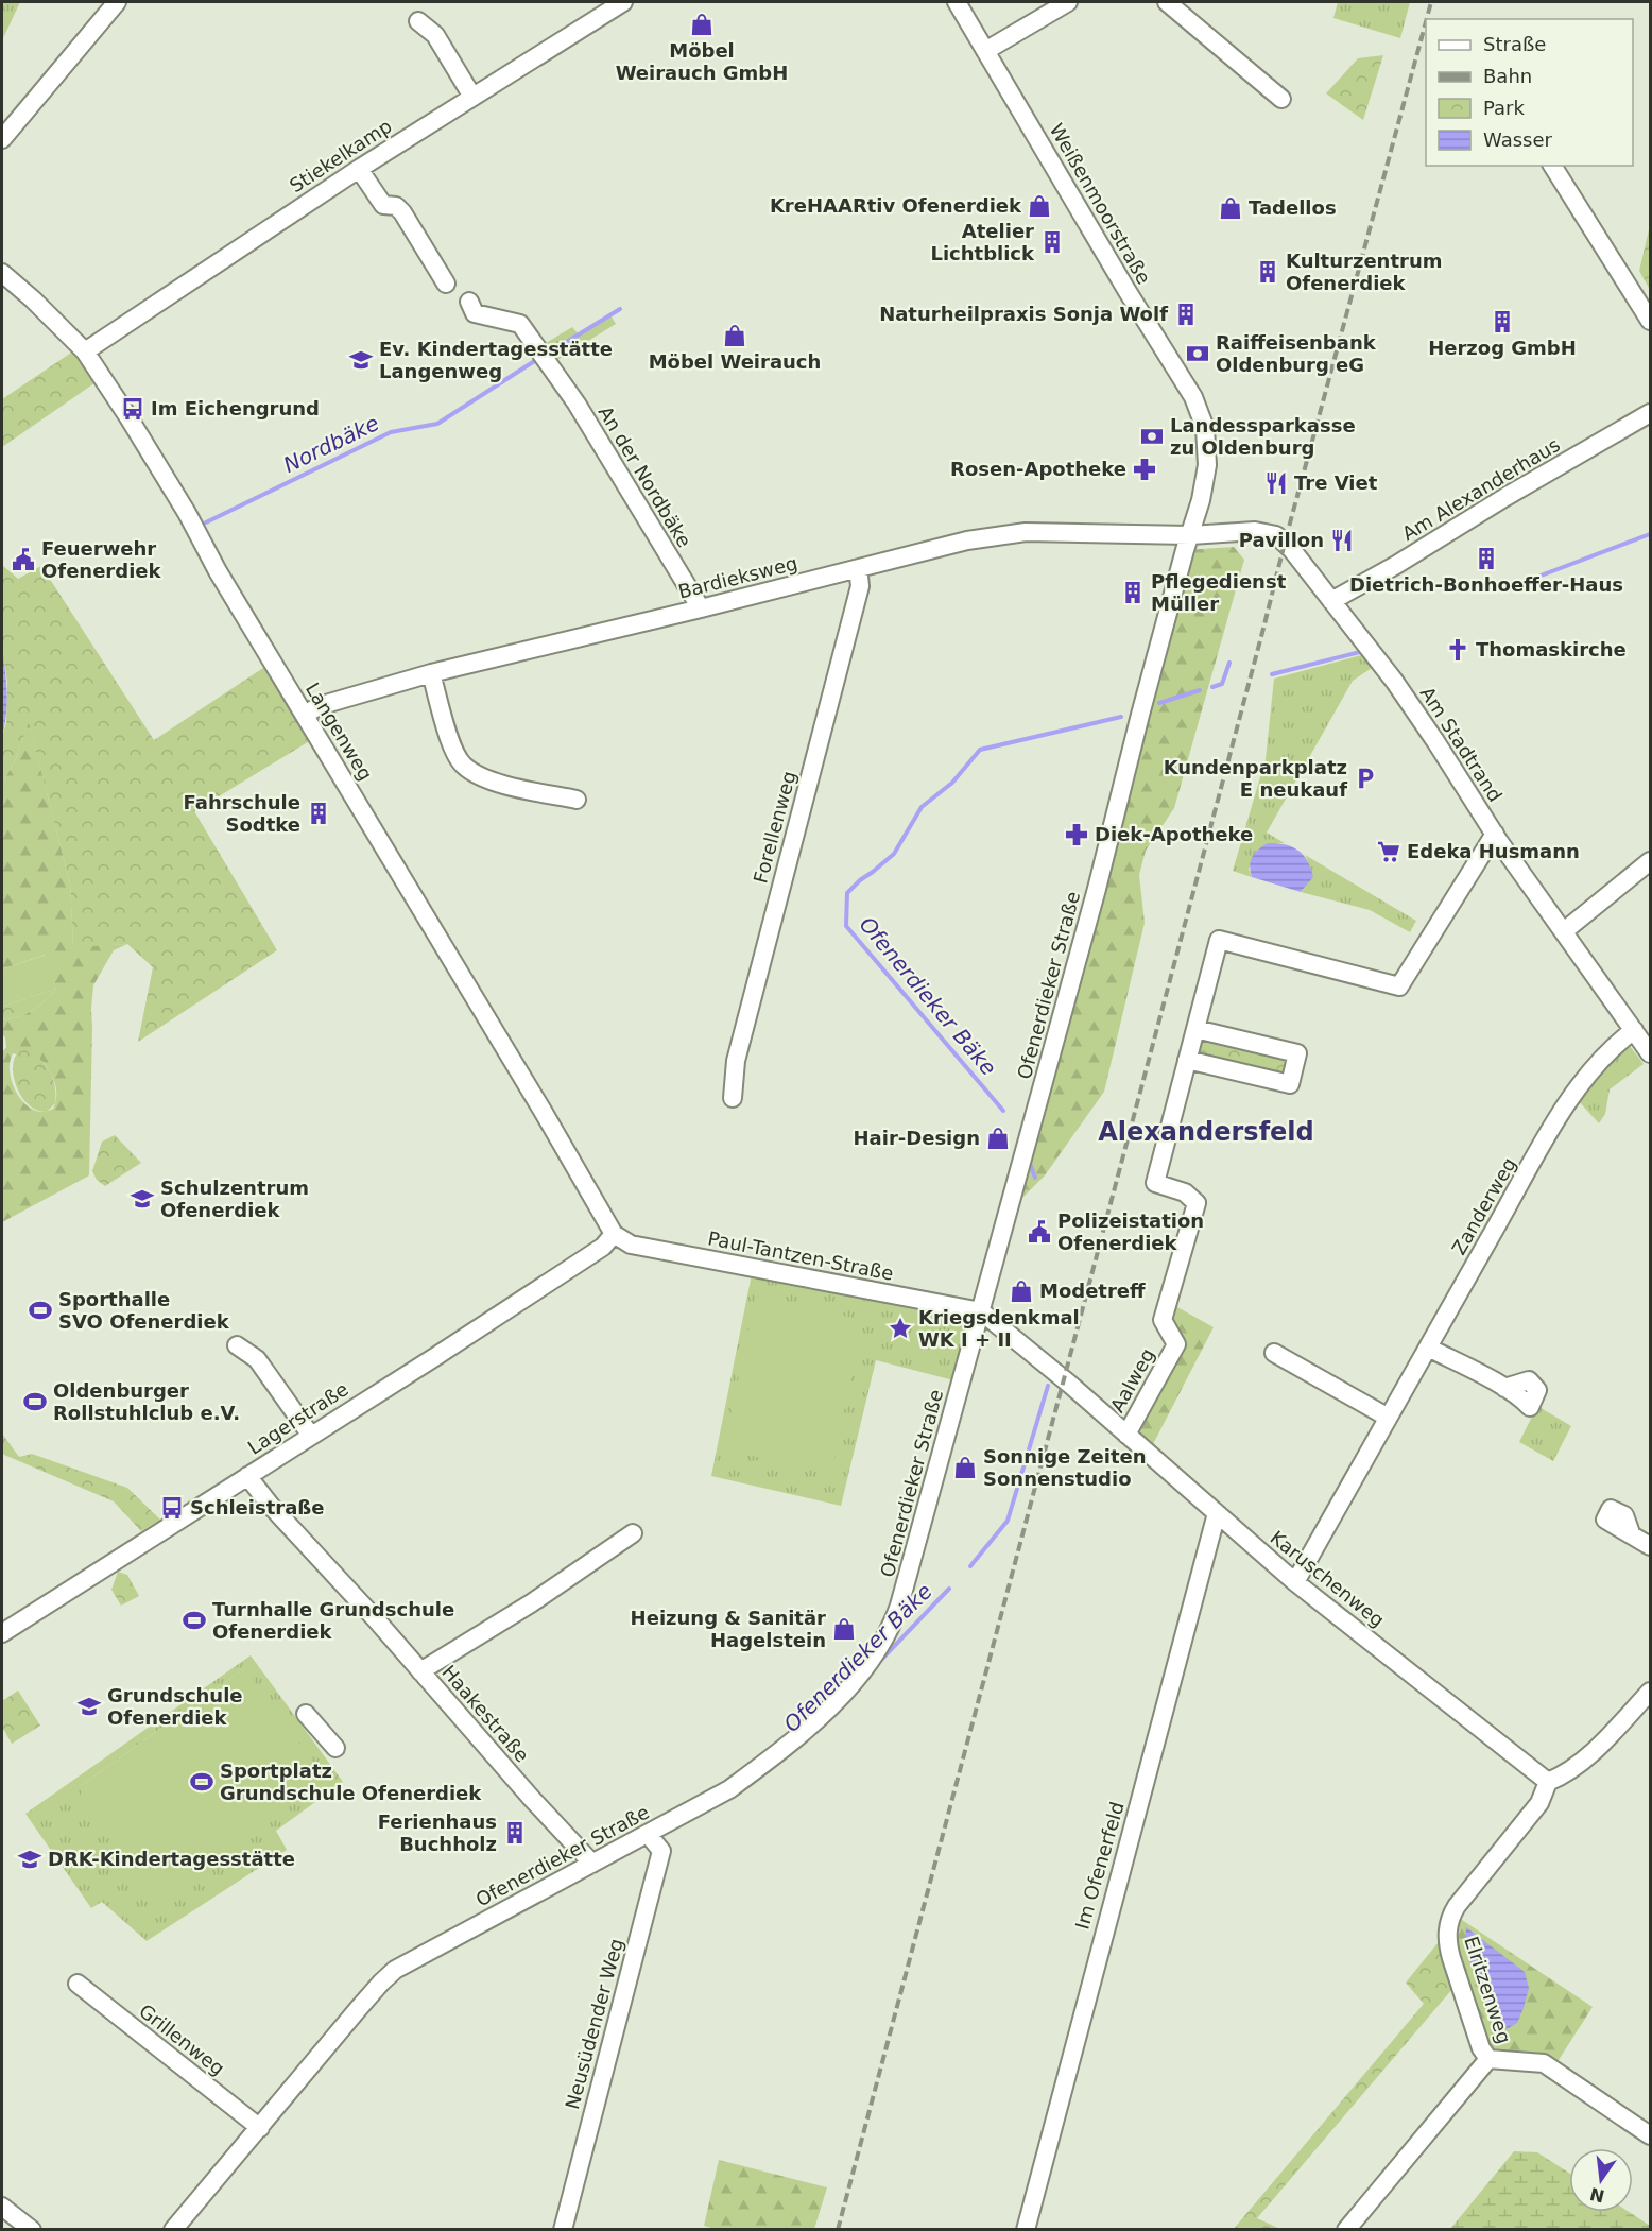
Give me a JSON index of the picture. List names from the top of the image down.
{
  "streets": {
    "street": [
      "Stiekelkamp",
      "Weißenmoorstraße",
      "An der Nordbäke",
      "Am Alexanderhaus",
      "Bardieksweg",
      "Langenweg",
      "Am Stadtrand",
      "Forellenweg",
      "Ofenerdieker Straße",
      "Zanderweg",
      "Paul-Tantzen-Straße",
      "Aalweg",
      "Lagerstraße",
      "Karuschenweg",
      "Haakestraße",
      "Im Ofenerfeld",
      "Elritzenweg",
      "Neusüdender Weg",
      "Grillenweg"
    ]
  },
  "crossings": [
    ["Stiekelkamp", "Langenweg"],
    ["Weißenmoorstraße", "Ofenerdieker Straße"],
    ["An der Nordbäke", "Bardieksweg"],
    ["Am Alexanderhaus", "Am Stadtrand"],
    ["Bardieksweg", "Langenweg"],
    ["Bardieksweg", "Am Stadtrand"],
    ["Bardieksweg", "Forellenweg"],
    ["Bardieksweg", "Ofenerdieker Straße"],
    ["Langenweg", "Paul-Tantzen-Straße"],
    ["Langenweg", "Lagerstraße"],
    ["Am Stadtrand", "Ofenerdieker Straße"],
    ["Am Stadtrand", "Zanderweg"],
    ["Ofenerdieker Straße", "Paul-Tantzen-Straße"],
    ["Ofenerdieker Straße", "Karuschenweg"],
    ["Ofenerdieker Straße", "Haakestraße"],
    ["Ofenerdieker Straße", "Neusüdender Weg"],
    ["Ofenerdieker Straße", "Grillenweg"],
    ["Zanderweg", "Karuschenweg"],
    ["Paul-Tantzen-Straße", "Lagerstraße"],
    ["Paul-Tantzen-Straße", "Karuschenweg"],
    ["Aalweg", "Karuschenweg"],
    ["Lagerstraße", "Haakestraße"],
    ["Karuschenweg", "Im Ofenerfeld"],
    ["Karuschenweg", "Elritzenweg"]
  ],
  "districts": ["Alexandersfeld"],
  "water": ["Nordbäke", "Ofenerdieker Bäke"],
  "places": {
    "shop": [
      "Möbel Weirauch GmbH",
      "KreHAARtiv Ofenerdiek",
      "Tadellos",
      "Möbel Weirauch",
      "Hair-Design",
      "Modetreff",
      "Sonnige Zeiten Sonnenstudio",
      "Heizung & Sanitär Hagelstein"
    ],
    "building": [
      "Atelier Lichtblick",
      "Kulturzentrum Ofenerdiek",
      "Naturheilpraxis Sonja Wolf",
      "Herzog GmbH",
      "Dietrich-Bonhoeffer-Haus",
      "Pflegedienst Müller",
      "Fahrschule Sodtke",
      "Ferienhaus Buchholz"
    ],
    "bank": ["Raiffeisenbank Oldenburg eG", "Landessparkasse zu Oldenburg"],
    "school or university": [
      "Ev. Kindertagesstätte Langenweg",
      "Schulzentrum Ofenerdiek",
      "Grundschule Ofenerdiek",
      "DRK-Kindertagesstätte"
    ],
    "bus stop": ["Im Eichengrund", "Schleistraße"],
    "pharmacy": ["Rosen-Apotheke", "Diek-Apotheke"],
    "restaurant": ["Tre Viet", "Pavillon"],
    "public building": ["Feuerwehr Ofenerdiek", "Polizeistation Ofenerdiek"],
    "church": ["Thomaskirche"],
    "parking": ["Kundenparkplatz E neukauf"],
    "supermarket": ["Edeka Husmann"],
    "sports": [
      "Sporthalle SVO Ofenerdiek",
      "Oldenburger Rollstuhlclub e.V.",
      "Turnhalle Grundschule Ofenerdiek",
      "Sportplatz Grundschule Ofenerdiek"
    ],
    "place": ["Kriegsdenkmal WK I + II"]
  },
  "legend": [
    "Straße",
    "Bahn",
    "Park",
    "Wasser"
  ],
  "north": "bottom"
}
